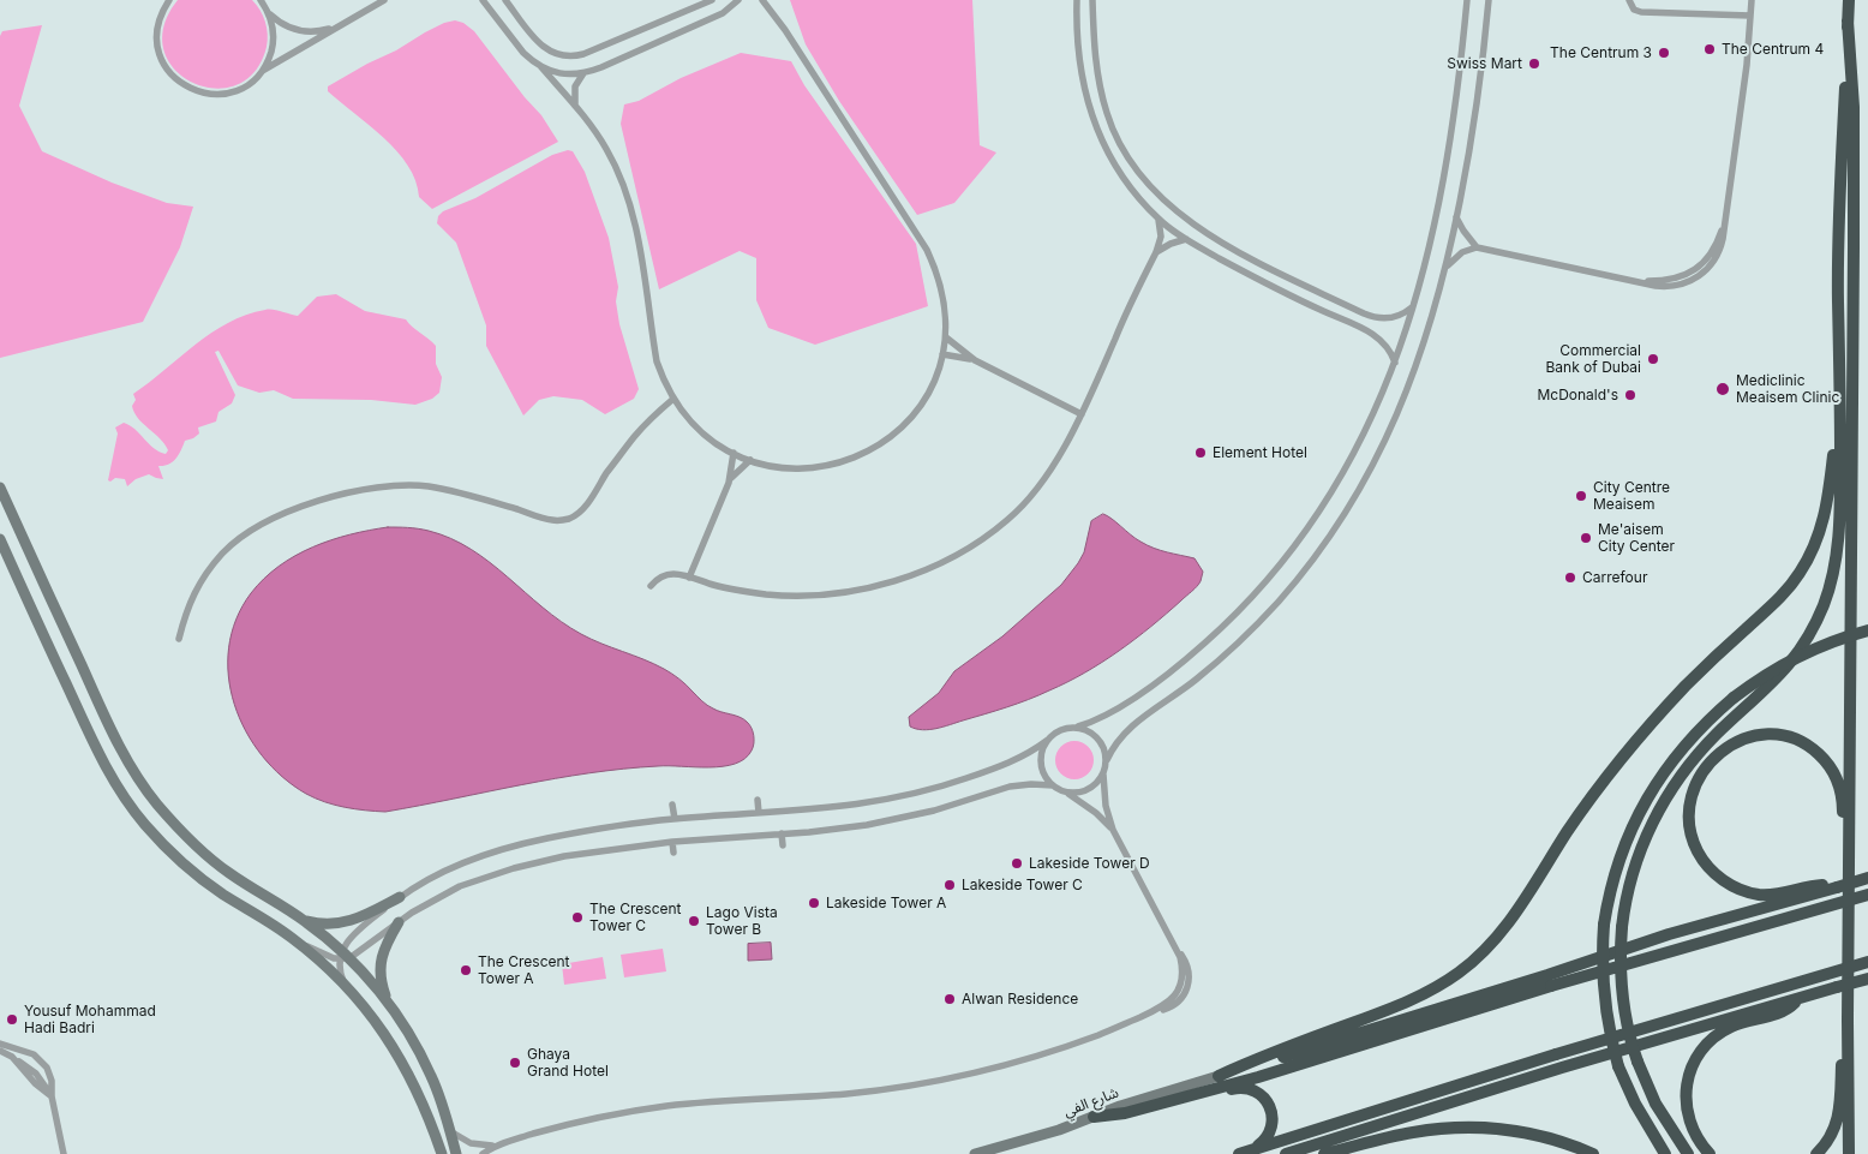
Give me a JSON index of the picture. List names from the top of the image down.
{
  "streets": {
    "street": ["شارع الفي"]
  },
  "places": [
    "The Centrum 4",
    "The Centrum 3",
    "Swiss Mart",
    "Commercial Bank of Dubai",
    "Mediclinic Meaisem Clinic",
    "McDonald's",
    "Element Hotel",
    "City Centre Meaisem",
    "Me'aisem City Center",
    "Carrefour",
    "Lakeside Tower D",
    "Lakeside Tower C",
    "Lakeside Tower A",
    "The Crescent Tower C",
    "Lago Vista Tower B",
    "The Crescent Tower A",
    "Alwan Residence",
    "Yousuf Mohammad Hadi Badri",
    "Ghaya Grand Hotel"
  ]
}
